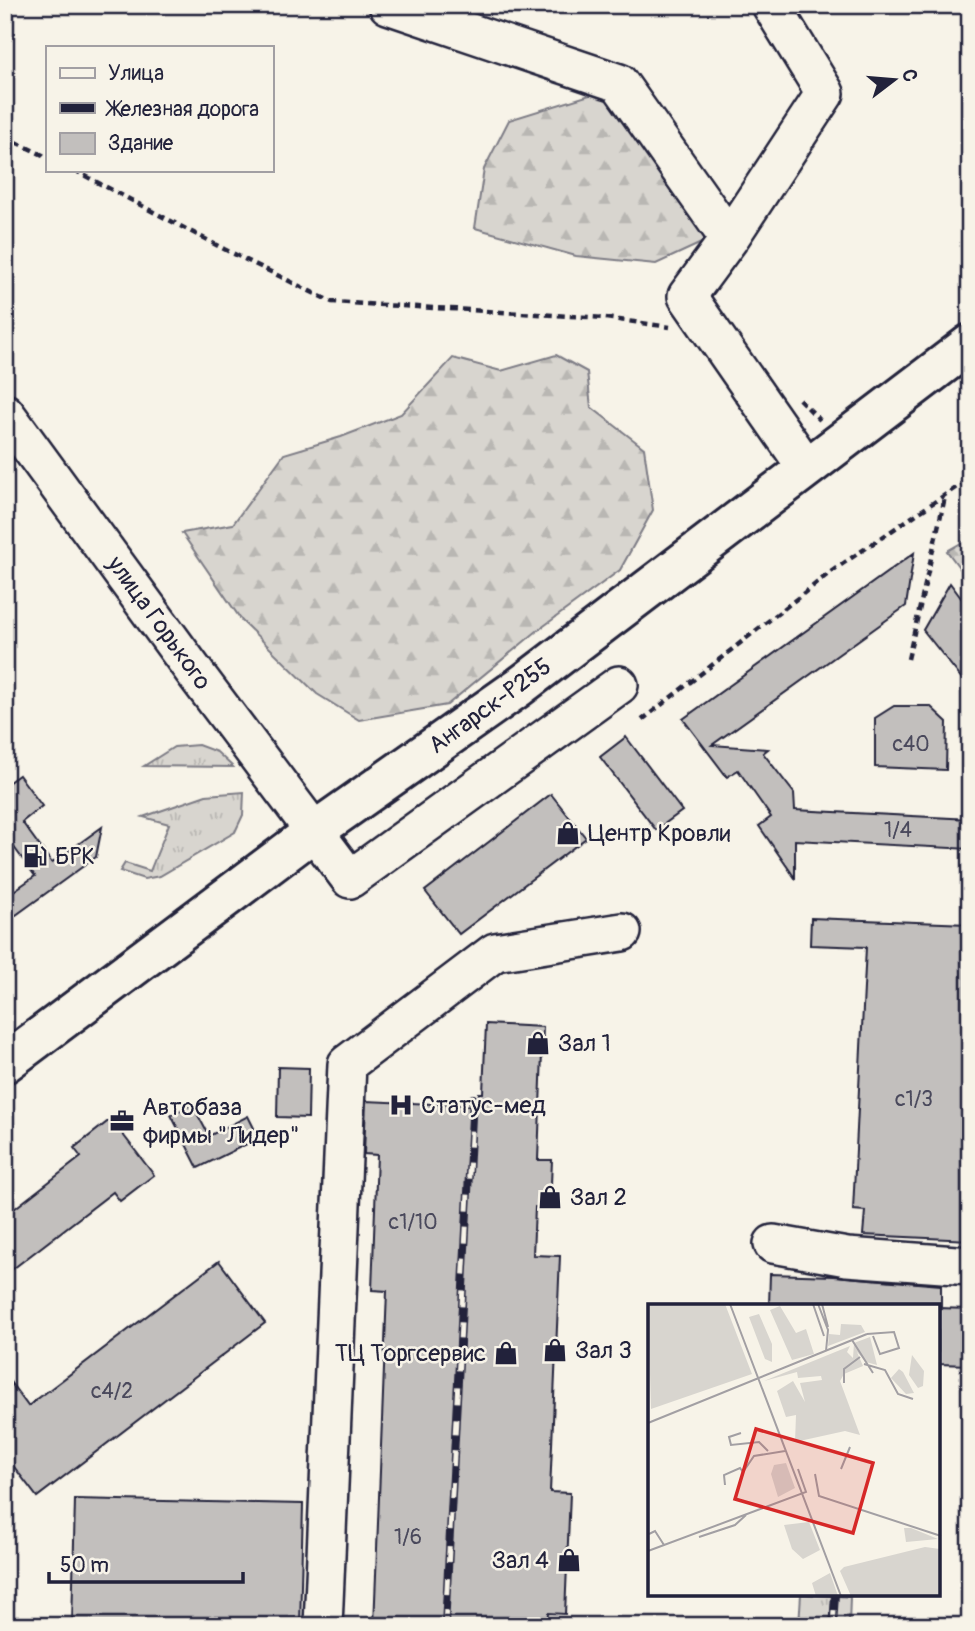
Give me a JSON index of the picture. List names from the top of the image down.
{
  "streets": {
    "main road": ["Ангарск-Р255"],
    "street": ["улица Горького"]
  },
  "crossings": [
    ["улица Горького", "Ангарск-Р255"]
  ],
  "places": {
    "shop": [
      "Центр Кровли",
      "Зал 1",
      "Зал 2",
      "Зал 3",
      "ТЦ Торгсервис",
      "Зал 4"
    ],
    "fuel station": ["БРК"],
    "hospital": ["Статус-мед"],
    "office": ["Автобаза фирмы \"Лидер\""]
  },
  "house_numbers": [
    "с40",
    "1/4",
    "с1/3",
    "с1/10",
    "с4/2",
    "1/6"
  ],
  "legend": ["Улица", "Железная дорога", "Здание"],
  "scale_bar": "50 m",
  "north": "right"
}
